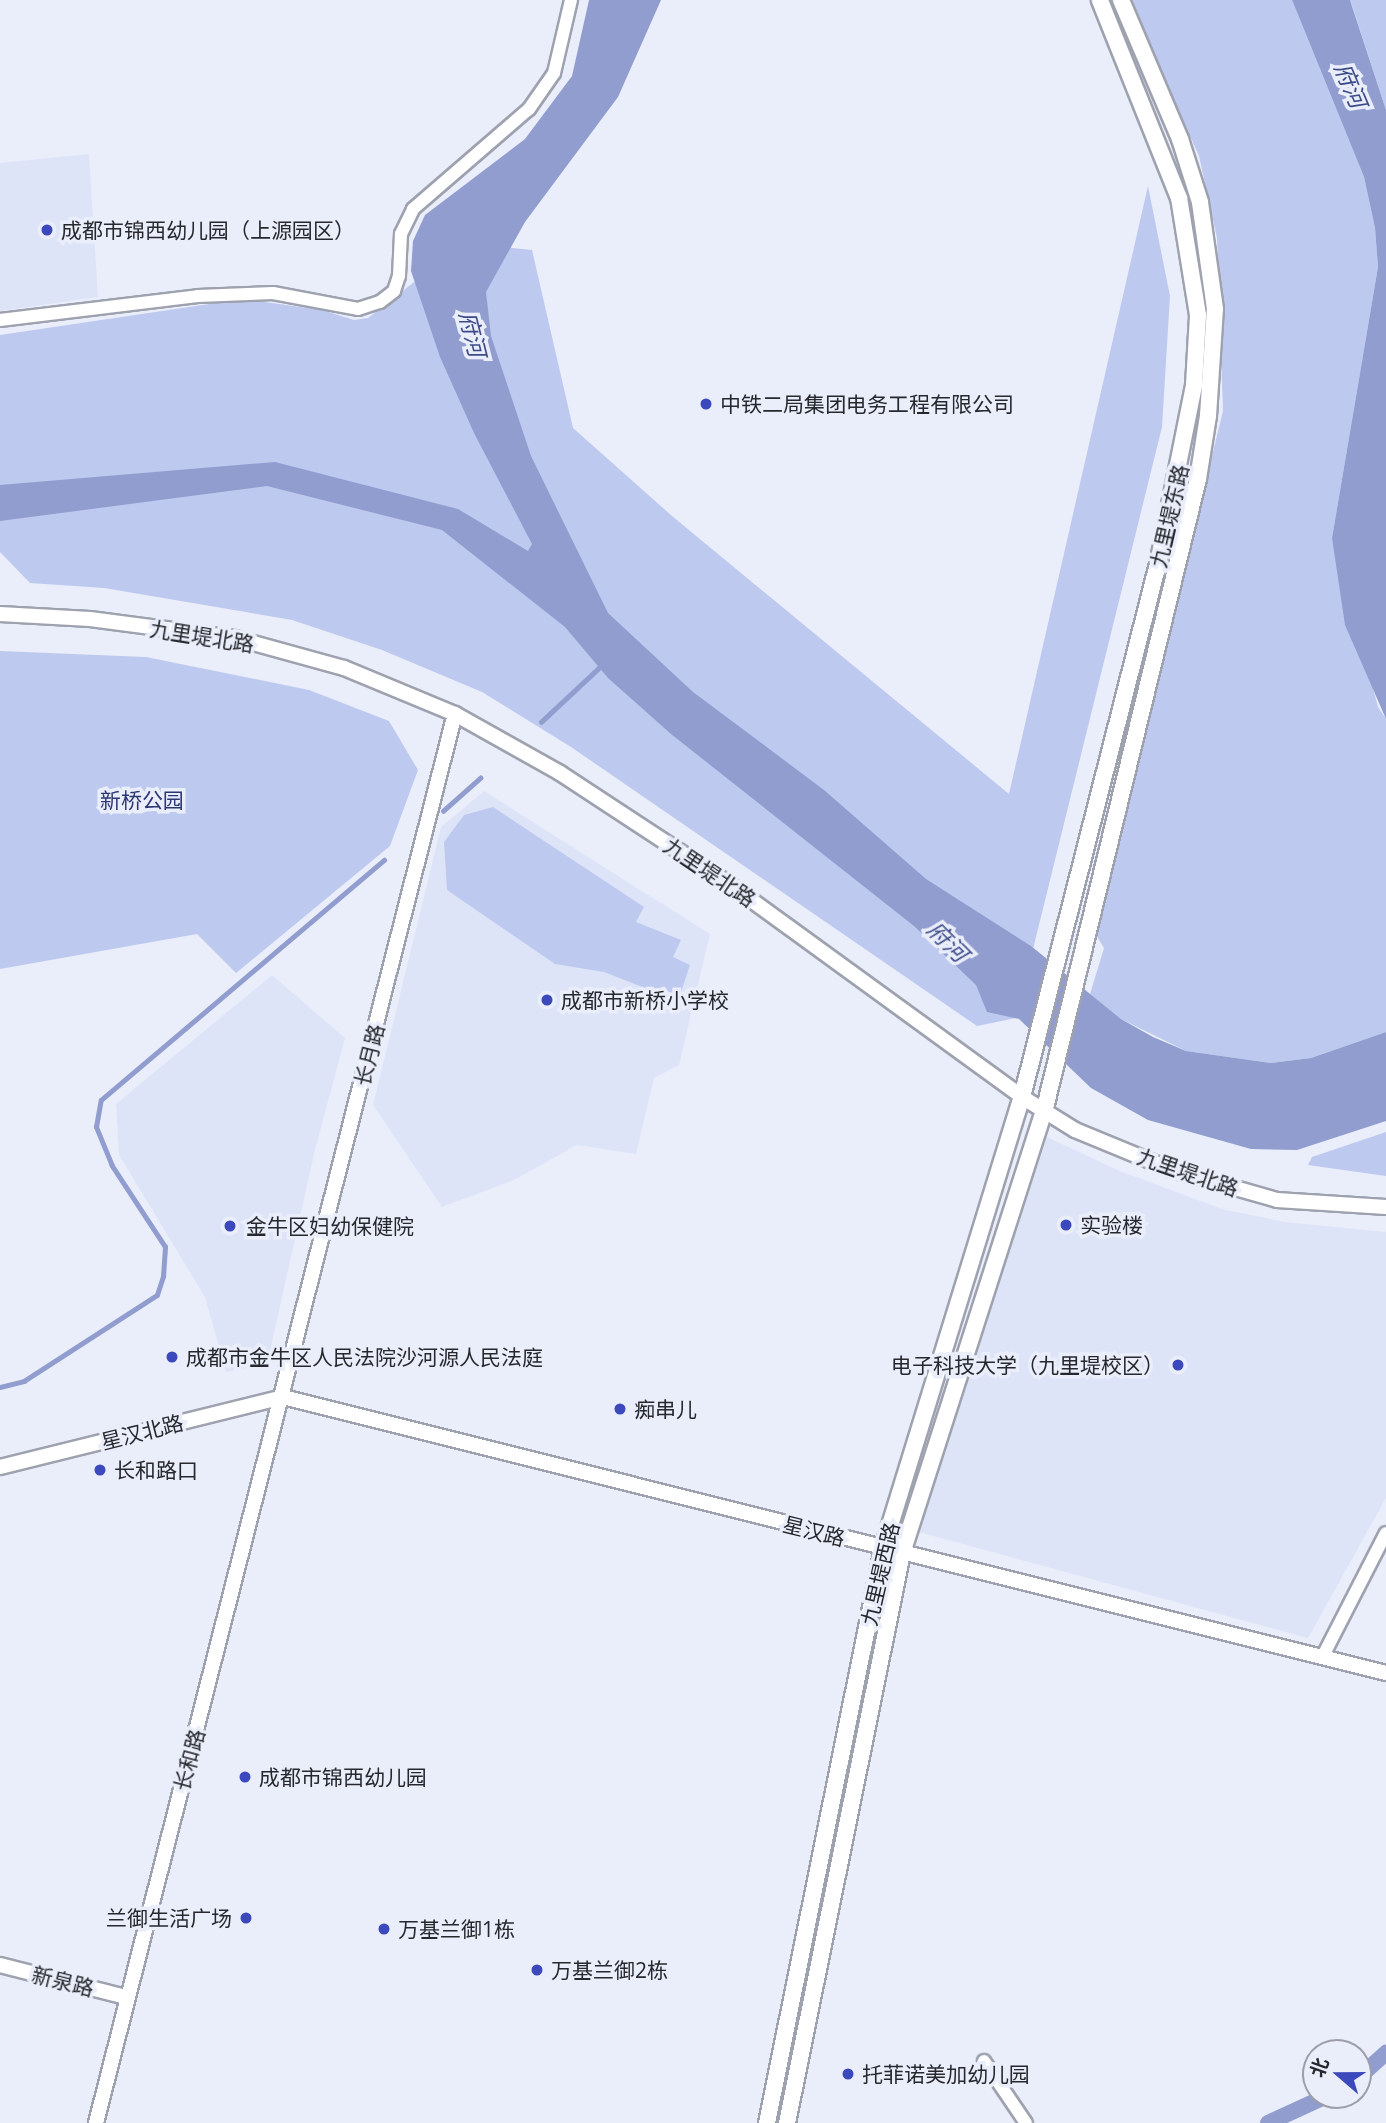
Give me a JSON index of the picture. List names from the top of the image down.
{
  "streets": {
    "main road": ["九里堤东路", "九里堤西路"],
    "street": [
      "九里堤北路",
      "长月路",
      "星汉北路",
      "星汉路",
      "长和路",
      "新泉路"
    ]
  },
  "crossings": [
    ["九里堤东路", "九里堤西路"],
    ["九里堤北路", "长月路"],
    ["九里堤北路", "九里堤西路"],
    ["长月路", "星汉北路"],
    ["长月路", "星汉路"],
    ["长月路", "长和路"],
    ["星汉北路", "星汉路"],
    ["星汉北路", "长和路"],
    ["星汉路", "九里堤西路"],
    ["星汉路", "长和路"],
    ["长和路", "新泉路"]
  ],
  "water": ["府河"],
  "parks": ["新桥公园"],
  "places": [
    "成都市锦西幼儿园（上源园区）",
    "中铁二局集团电务工程有限公司",
    "成都市新桥小学校",
    "实验楼",
    "金牛区妇幼保健院",
    "成都市金牛区人民法院沙河源人民法庭",
    "电子科技大学（九里堤校区）",
    "痴串儿",
    "长和路口",
    "成都市锦西幼儿园",
    "兰御生活广场",
    "万基兰御1栋",
    "万基兰御2栋",
    "托菲诺美加幼儿园"
  ],
  "north": "left"
}
